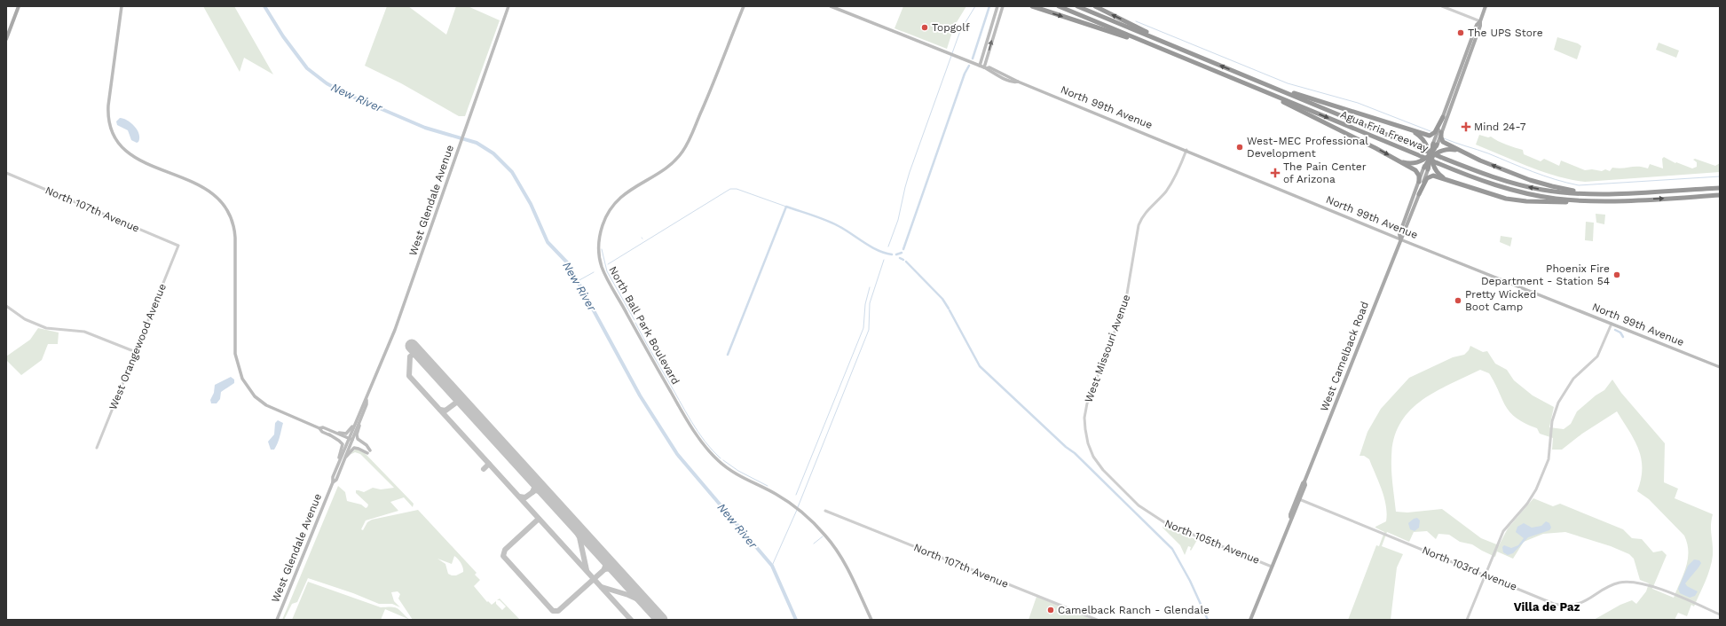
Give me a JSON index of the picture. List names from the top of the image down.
{
  "streets": {
    "highway": ["Agua Fria Freeway"],
    "main road": [
      "North 99th Avenue",
      "West Glendale Avenue",
      "North Ball Park Boulevard",
      "West Camelback Road"
    ],
    "street": [
      "North 107th Avenue",
      "West Orangewood Avenue",
      "West Missouri Avenue",
      "North 105th Avenue",
      "North 103rd Avenue"
    ]
  },
  "crossings": [
    ["North 99th Avenue", "West Missouri Avenue"],
    ["North 99th Avenue", "West Camelback Road"],
    ["North 107th Avenue", "West Orangewood Avenue"],
    ["West Missouri Avenue", "North 105th Avenue"],
    ["West Camelback Road", "North 105th Avenue"],
    ["West Camelback Road", "North 103rd Avenue"]
  ],
  "districts": ["Villa de Paz"],
  "water": ["New River"],
  "places": {
    "other": [
      "Topgolf",
      "The UPS Store",
      "West-MEC Professional Development",
      "Phoenix Fire Department - Station 54",
      "Pretty Wicked Boot Camp",
      "Camelback Ranch - Glendale"
    ],
    "health": ["Mind 24-7", "The Pain Center of Arizona"]
  }
}
